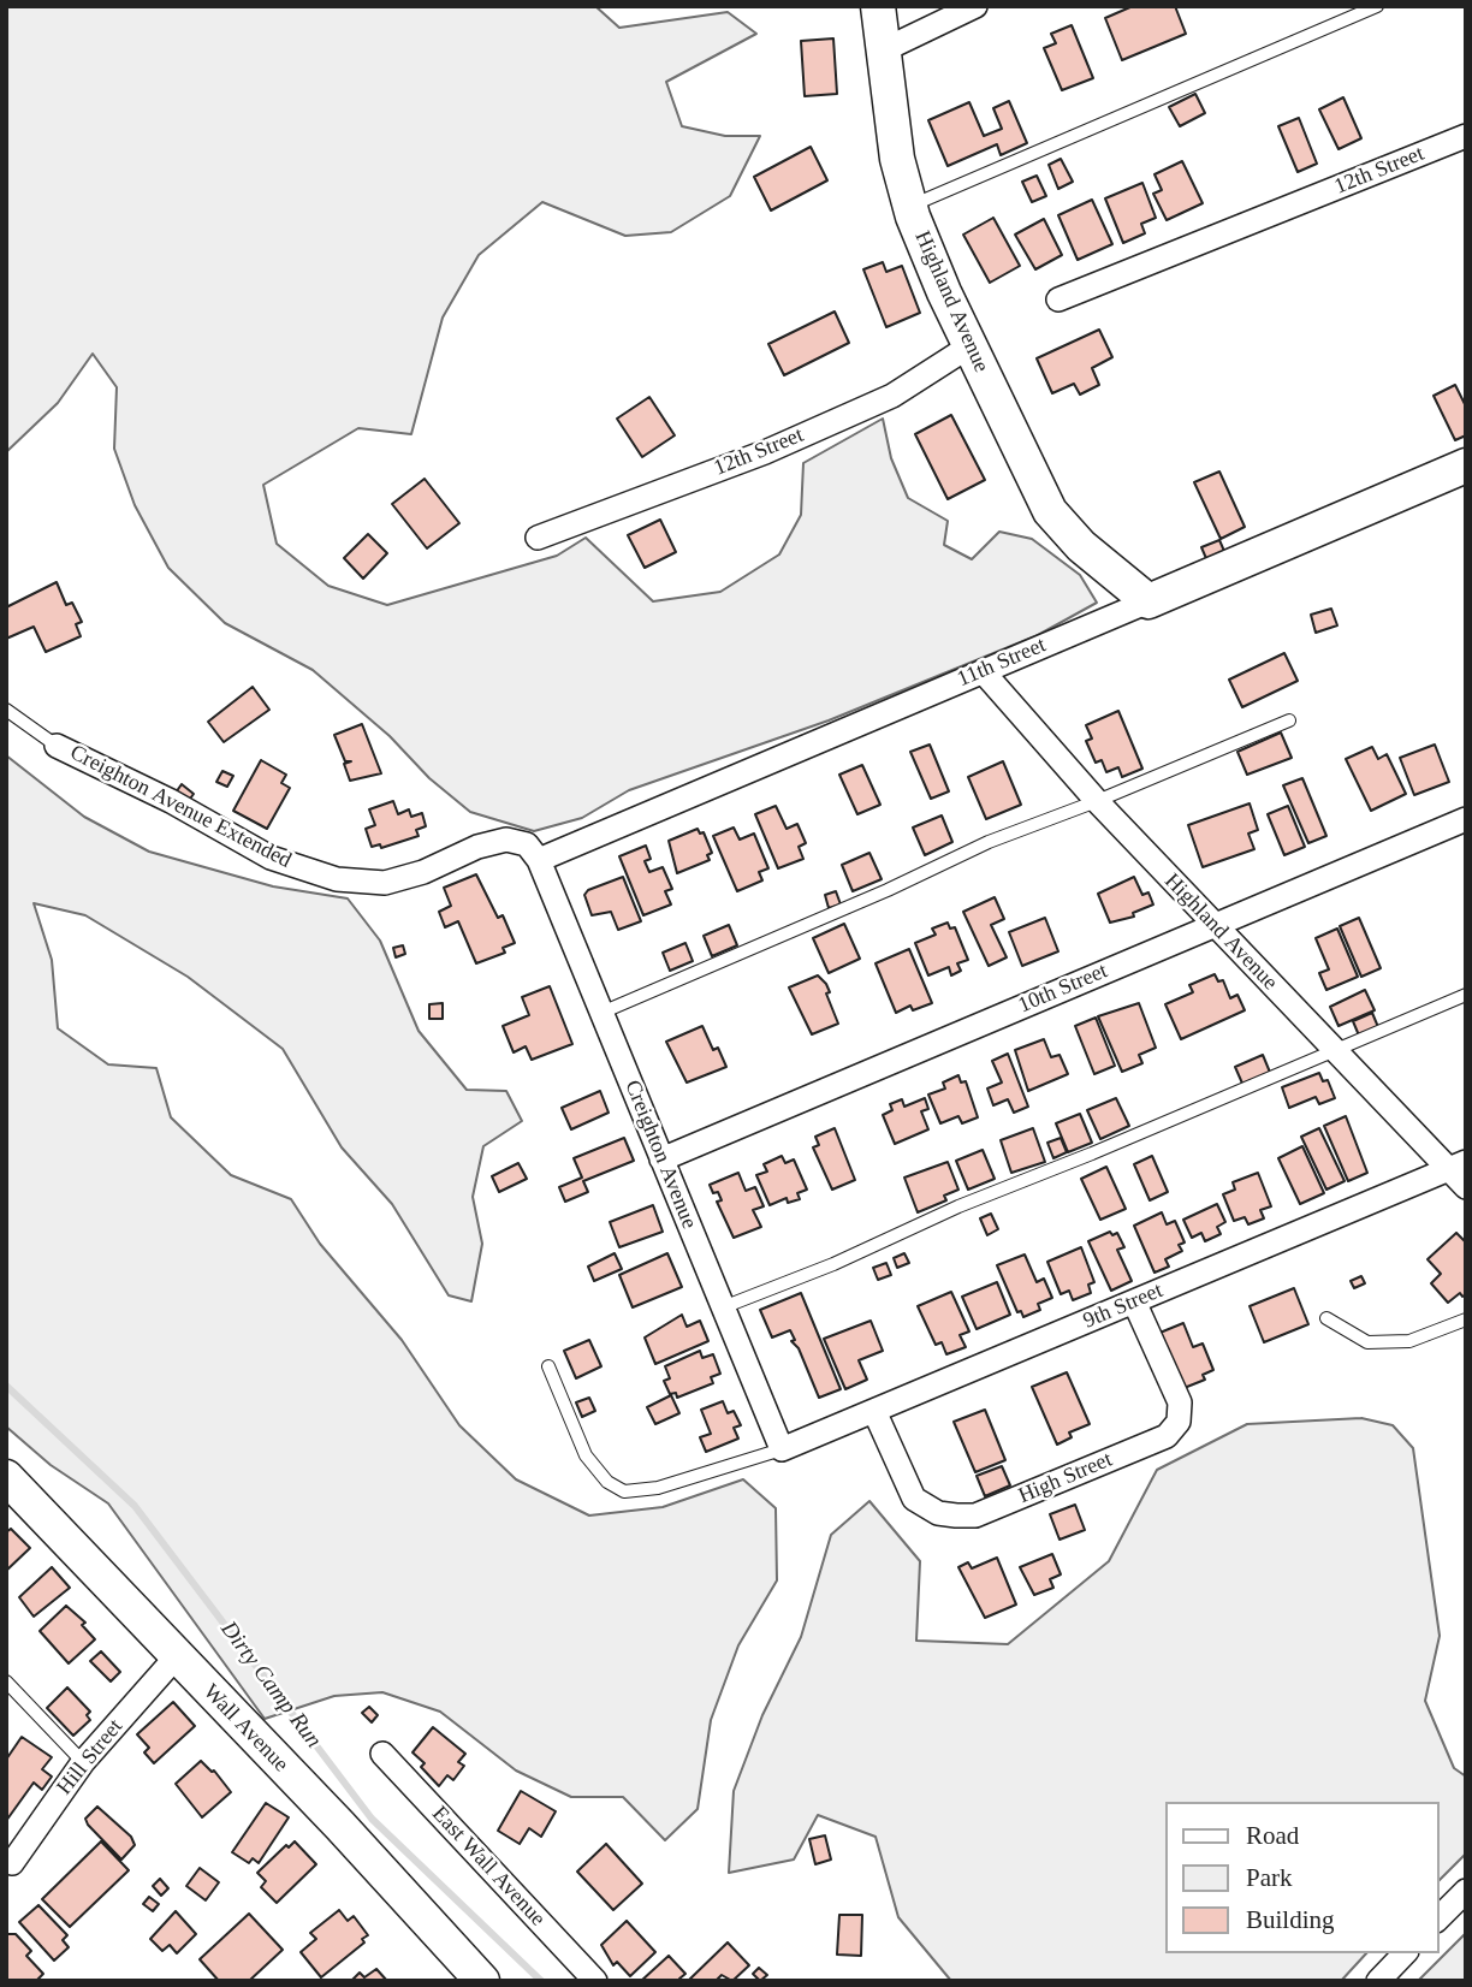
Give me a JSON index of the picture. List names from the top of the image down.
{
  "streets": {
    "street": [
      "12th Street",
      "Highland Avenue",
      "11th Street",
      "Creighton Avenue Extended",
      "10th Street",
      "Creighton Avenue",
      "9th Street",
      "High Street",
      "Wall Avenue",
      "Hill Street",
      "East Wall Avenue"
    ]
  },
  "crossings": [
    ["12th Street", "Highland Avenue"],
    ["Highland Avenue", "11th Street"],
    ["Highland Avenue", "10th Street"],
    ["Highland Avenue", "9th Street"],
    ["11th Street", "Creighton Avenue Extended"],
    ["11th Street", "Creighton Avenue"],
    ["Creighton Avenue Extended", "Creighton Avenue"],
    ["10th Street", "Creighton Avenue"],
    ["Creighton Avenue", "9th Street"],
    ["9th Street", "High Street"],
    ["Wall Avenue", "Hill Street"]
  ],
  "water": ["Dirty Camp Run"],
  "legend": ["Road", "Park", "Building"]
}
